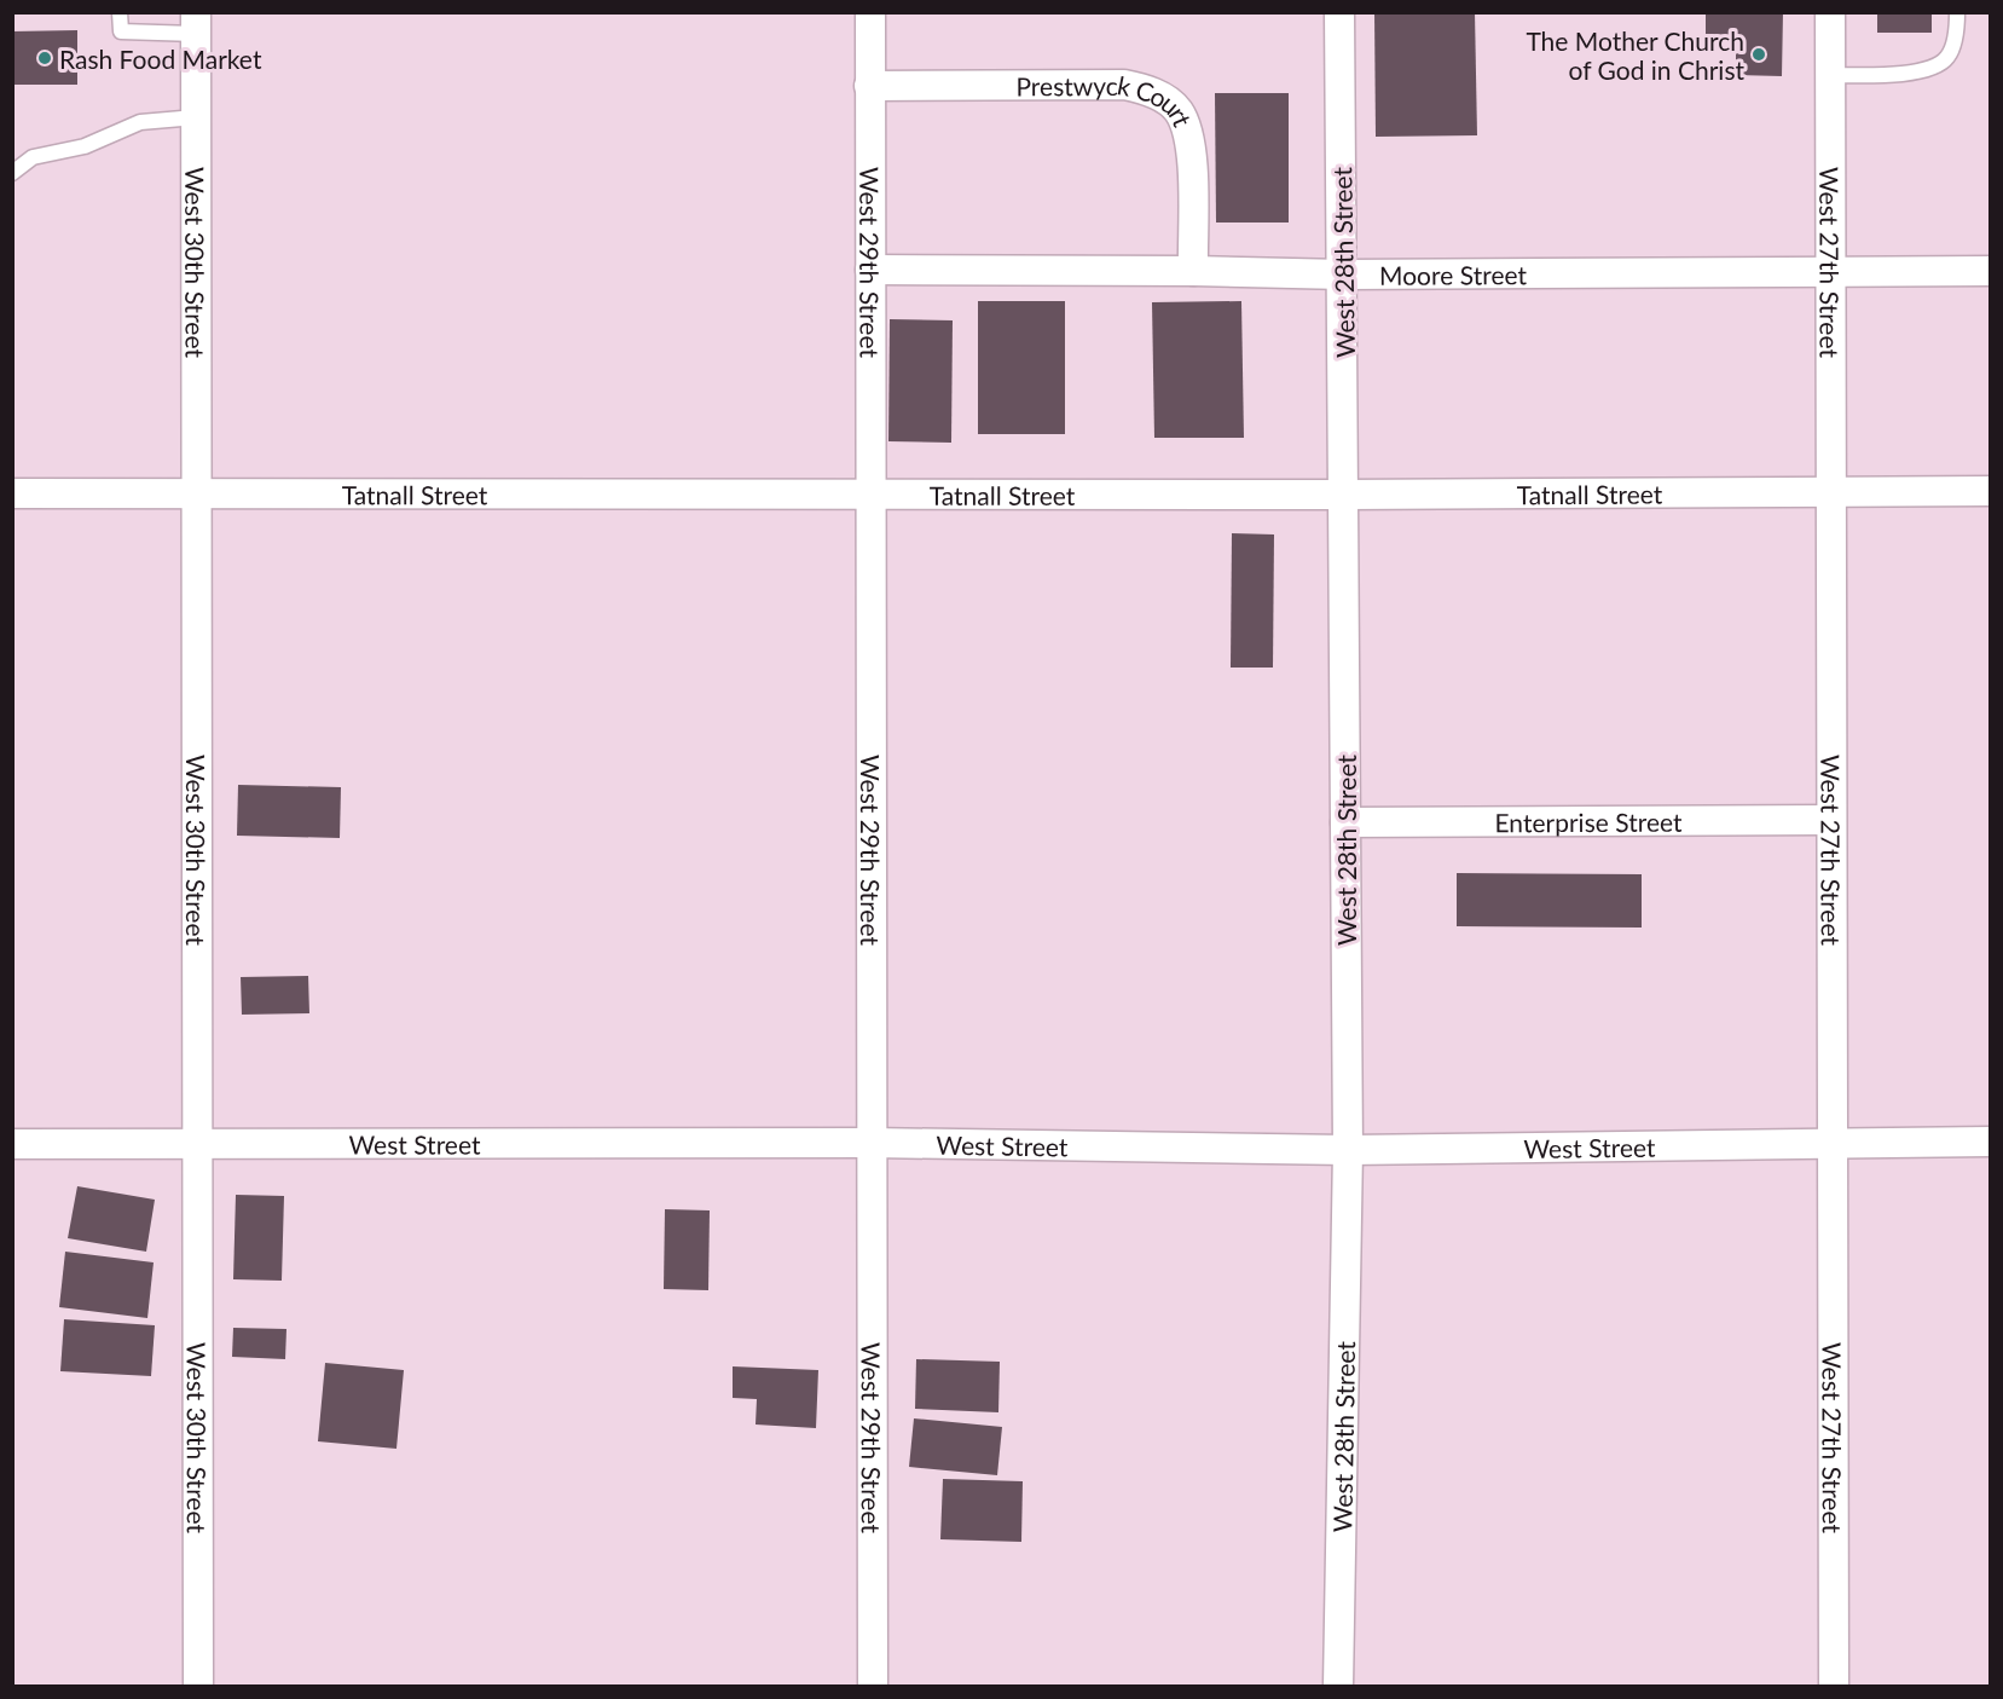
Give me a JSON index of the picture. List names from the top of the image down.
{
  "streets": {
    "street": [
      "Prestwyck Court",
      "West 30th Street",
      "West 29th Street",
      "West 28th Street",
      "West 27th Street",
      "Moore Street",
      "Tatnall Street",
      "Enterprise Street",
      "West Street"
    ]
  },
  "crossings": [
    ["Prestwyck Court", "West 29th Street"],
    ["Prestwyck Court", "Moore Street"],
    ["West 30th Street", "Tatnall Street"],
    ["West 30th Street", "West Street"],
    ["West 29th Street", "Moore Street"],
    ["West 29th Street", "Tatnall Street"],
    ["West 29th Street", "West Street"],
    ["West 28th Street", "Moore Street"],
    ["West 28th Street", "Tatnall Street"],
    ["West 28th Street", "Enterprise Street"],
    ["West 28th Street", "West Street"],
    ["West 27th Street", "Moore Street"],
    ["West 27th Street", "Tatnall Street"],
    ["West 27th Street", "Enterprise Street"],
    ["West 27th Street", "West Street"]
  ],
  "places": ["The Mother Church of God in Christ", "Rash Food Market"]
}
